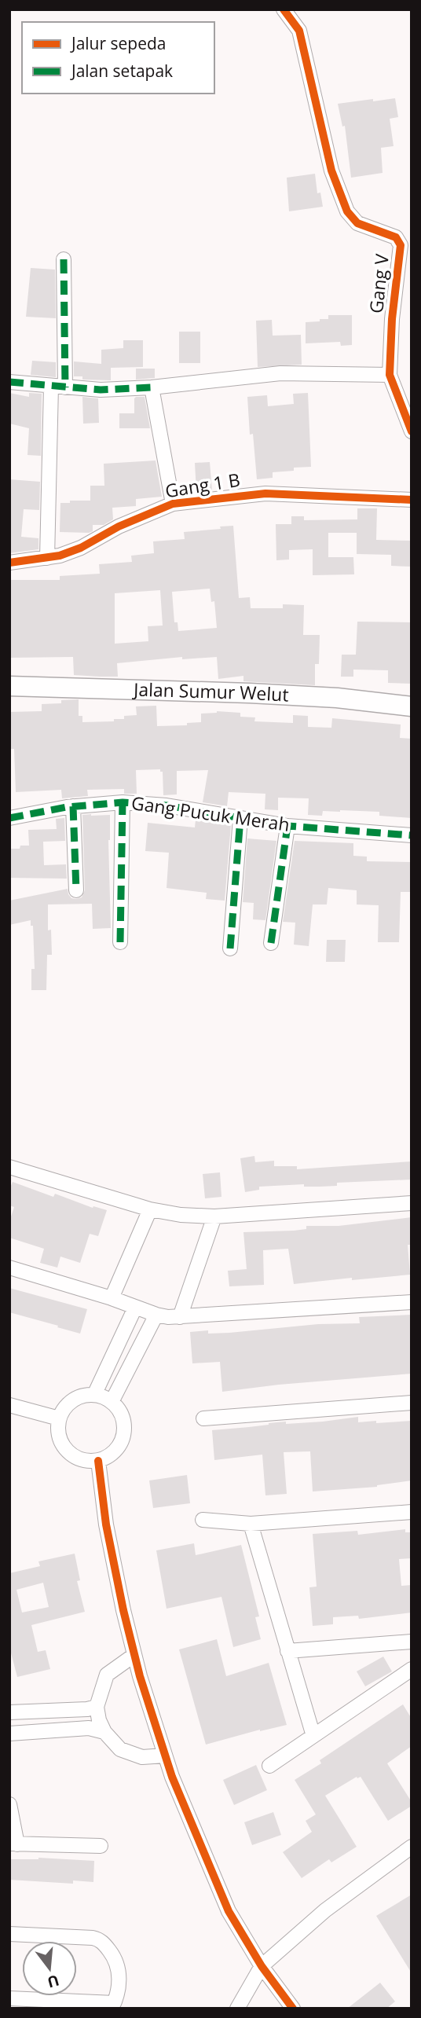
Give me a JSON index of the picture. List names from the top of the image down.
{
  "streets": {
    "street": [
      "Gang V",
      "Gang 1 B",
      "Jalan Sumur Welut",
      "Gang Pucuk Merah"
    ]
  },
  "legend": ["Jalur sepeda", "Jalan setapak"],
  "north": "bottom"
}
